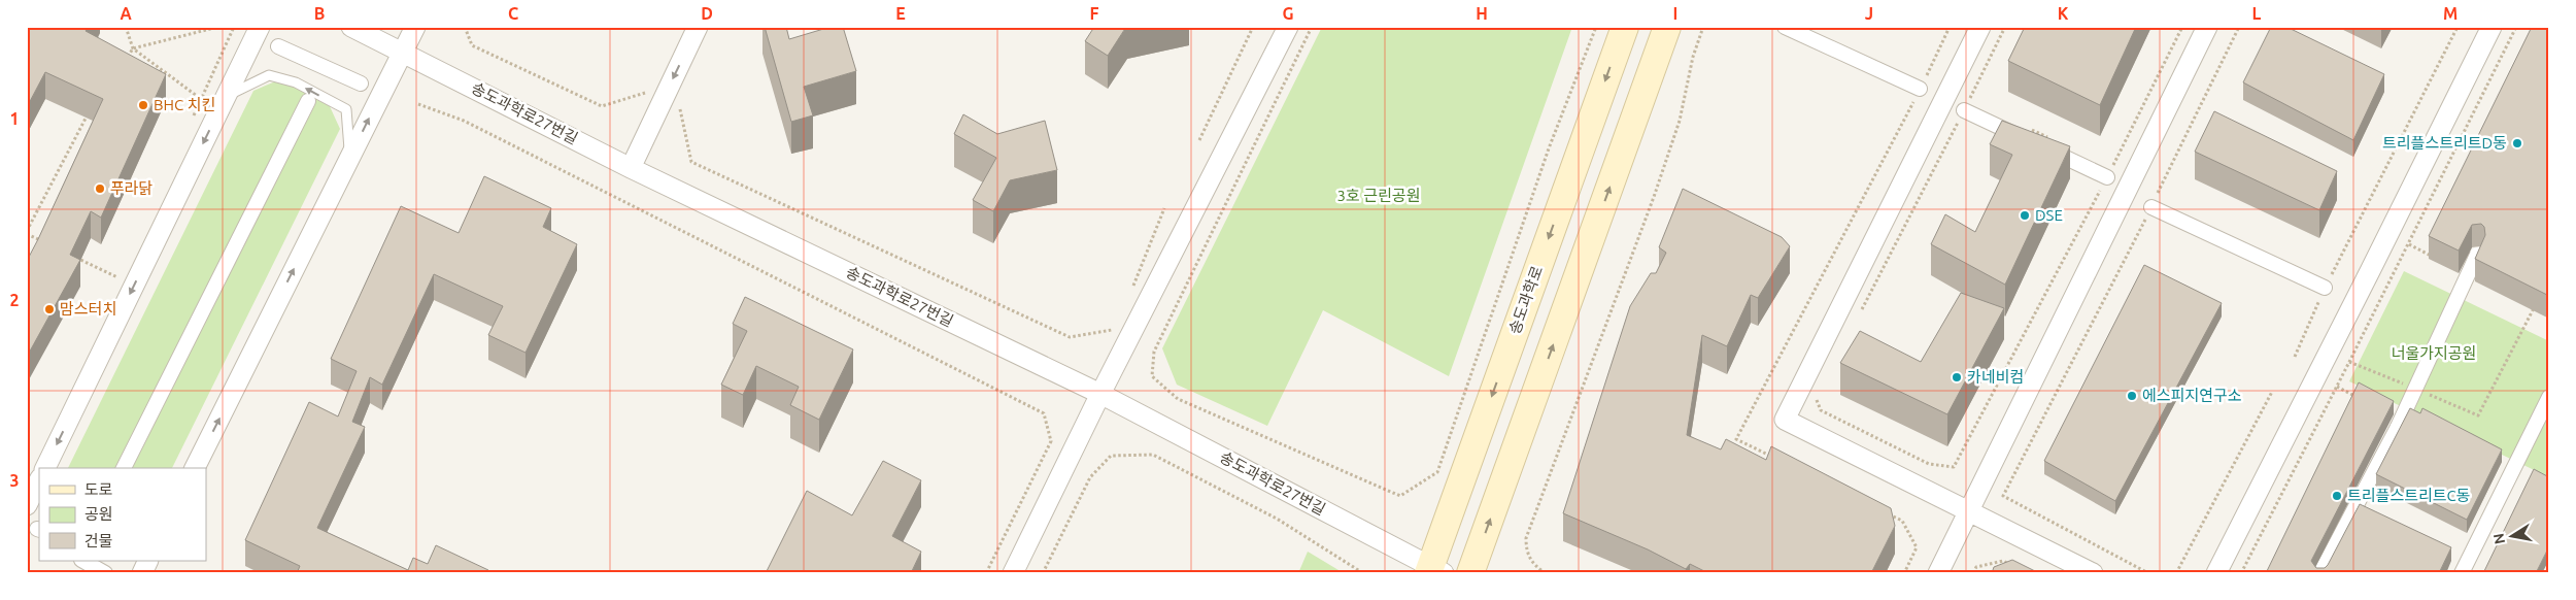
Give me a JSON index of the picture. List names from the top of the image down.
{
  "streets": {
    "main road": ["송도과학로"],
    "street": ["송도과학로27번길"]
  },
  "crossings": [
    ["송도과학로27번길", "송도과학로"]
  ],
  "parks": ["3호 근린공원", "너울가지공원"],
  "places": [
    "BHC 치킨",
    "트리플스트리트D동",
    "푸라닭",
    "DSE",
    "맘스터치",
    "카네비컴",
    "에스피지연구소",
    "트리플스트리트C동"
  ],
  "legend": ["도로", "공원", "건물"],
  "north": "left",
  "grid": {
    "columns": [
      "A",
      "B",
      "C",
      "D",
      "E",
      "F",
      "G",
      "H",
      "I",
      "J",
      "K",
      "L",
      "M"
    ],
    "rows": ["1", "2", "3"]
  }
}
